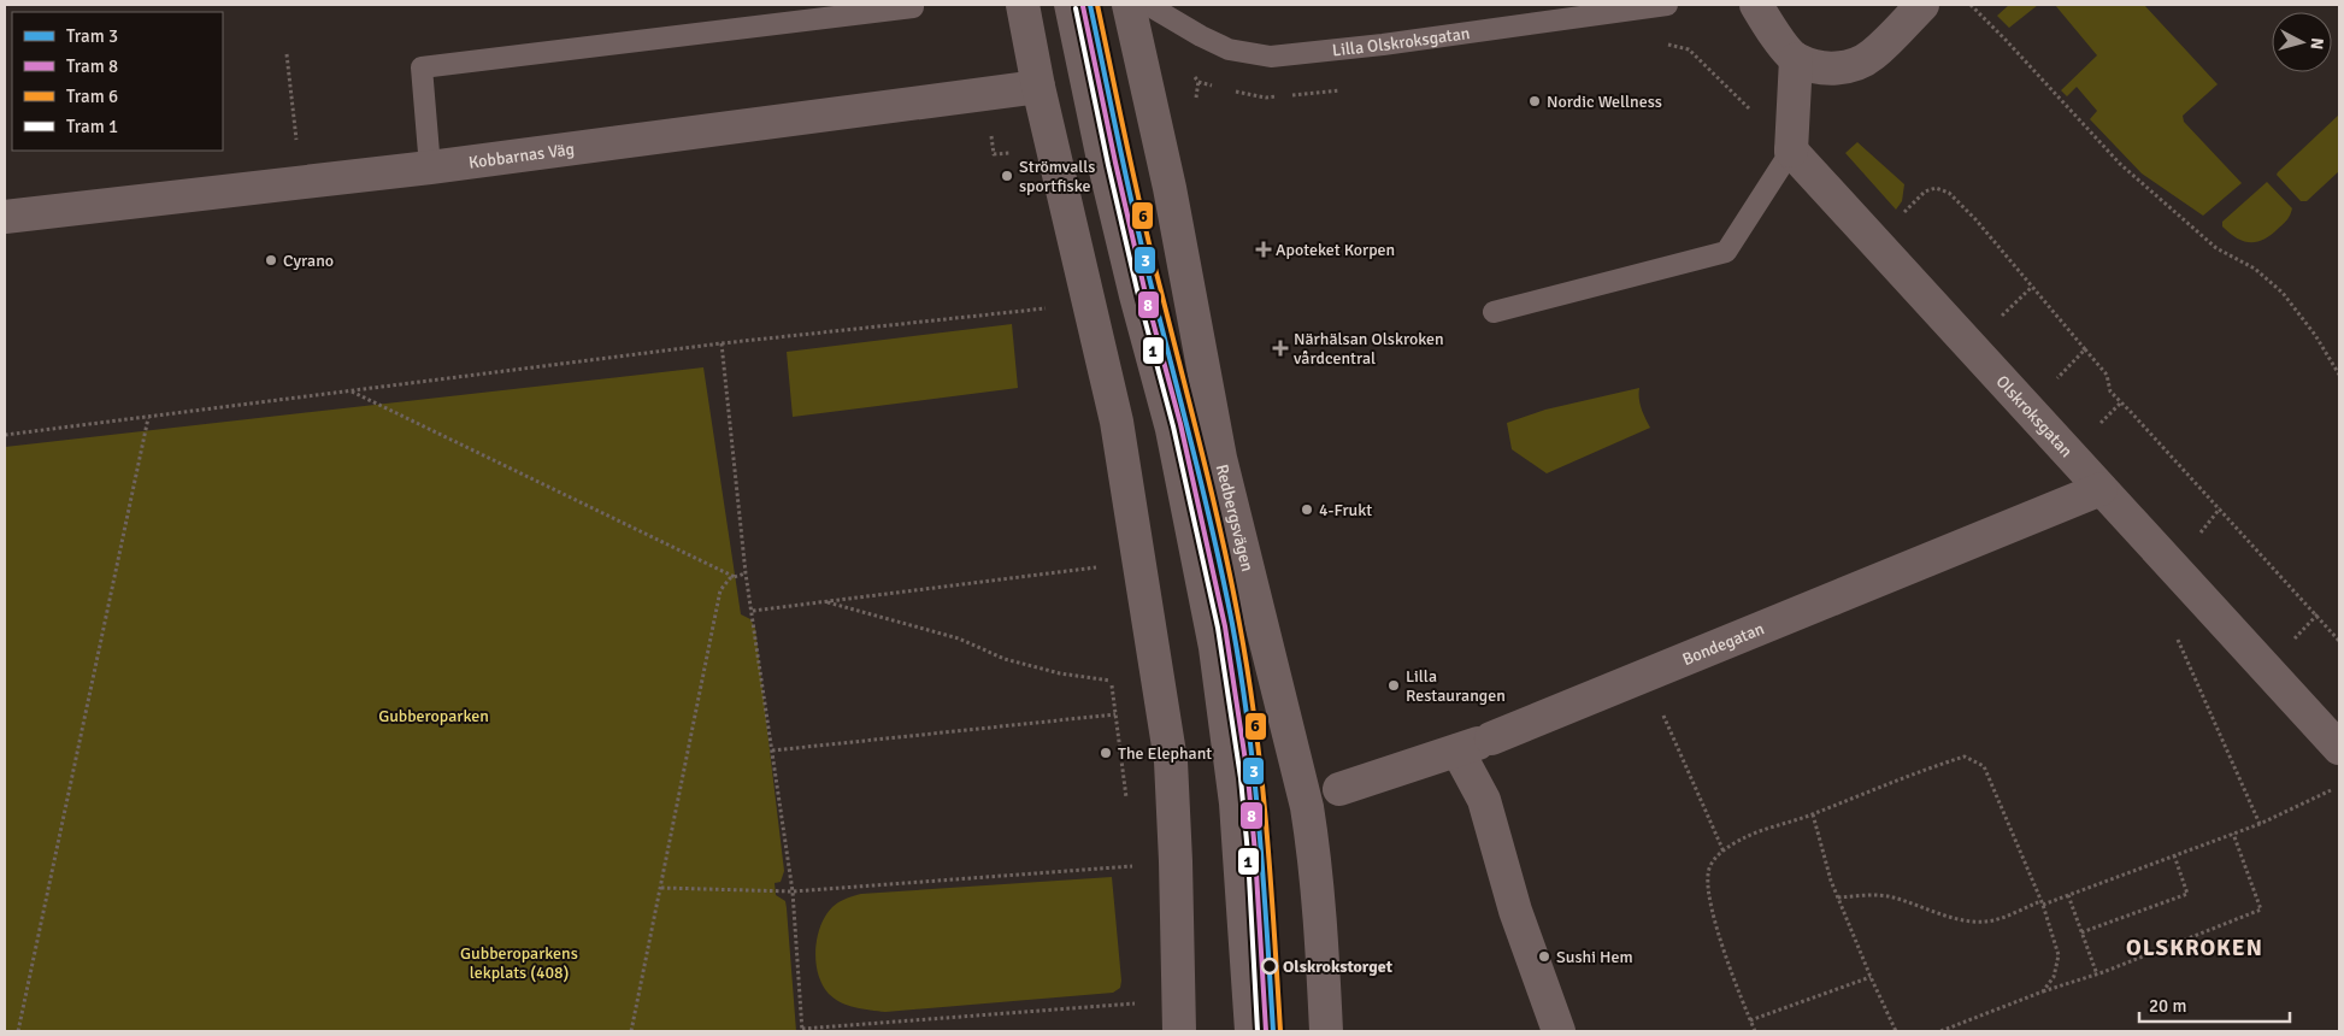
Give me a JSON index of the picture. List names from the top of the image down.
{
  "streets": {
    "street": [
      "Kobbarnas Väg",
      "Olskroksgatan",
      "Redbergsvägen",
      "Bondegatan"
    ],
    "lane": ["Lilla Olskroksgatan"]
  },
  "crossings": [
    ["Olskroksgatan", "Bondegatan"]
  ],
  "districts": ["OLSKROKEN"],
  "parks": ["Gubberoparken", "Gubberoparkens lekplats (408)"],
  "places": {
    "other": [
      "Nordic Wellness",
      "Strömvalls sportfiske",
      "Cyrano",
      "4-Frukt",
      "Lilla Restaurangen",
      "The Elephant",
      "Sushi Hem",
      "Olskrokstorget"
    ],
    "health": ["Apoteket Korpen", "Närhälsan Olskroken vårdcentral"]
  },
  "lines": [
    "tram line 3",
    "tram line 6",
    "tram line 8",
    "tram line 1"
  ],
  "legend": [
    "Tram 3",
    "Tram 8",
    "Tram 6",
    "Tram 1"
  ],
  "scale_bar": "20 m",
  "north": "right"
}
